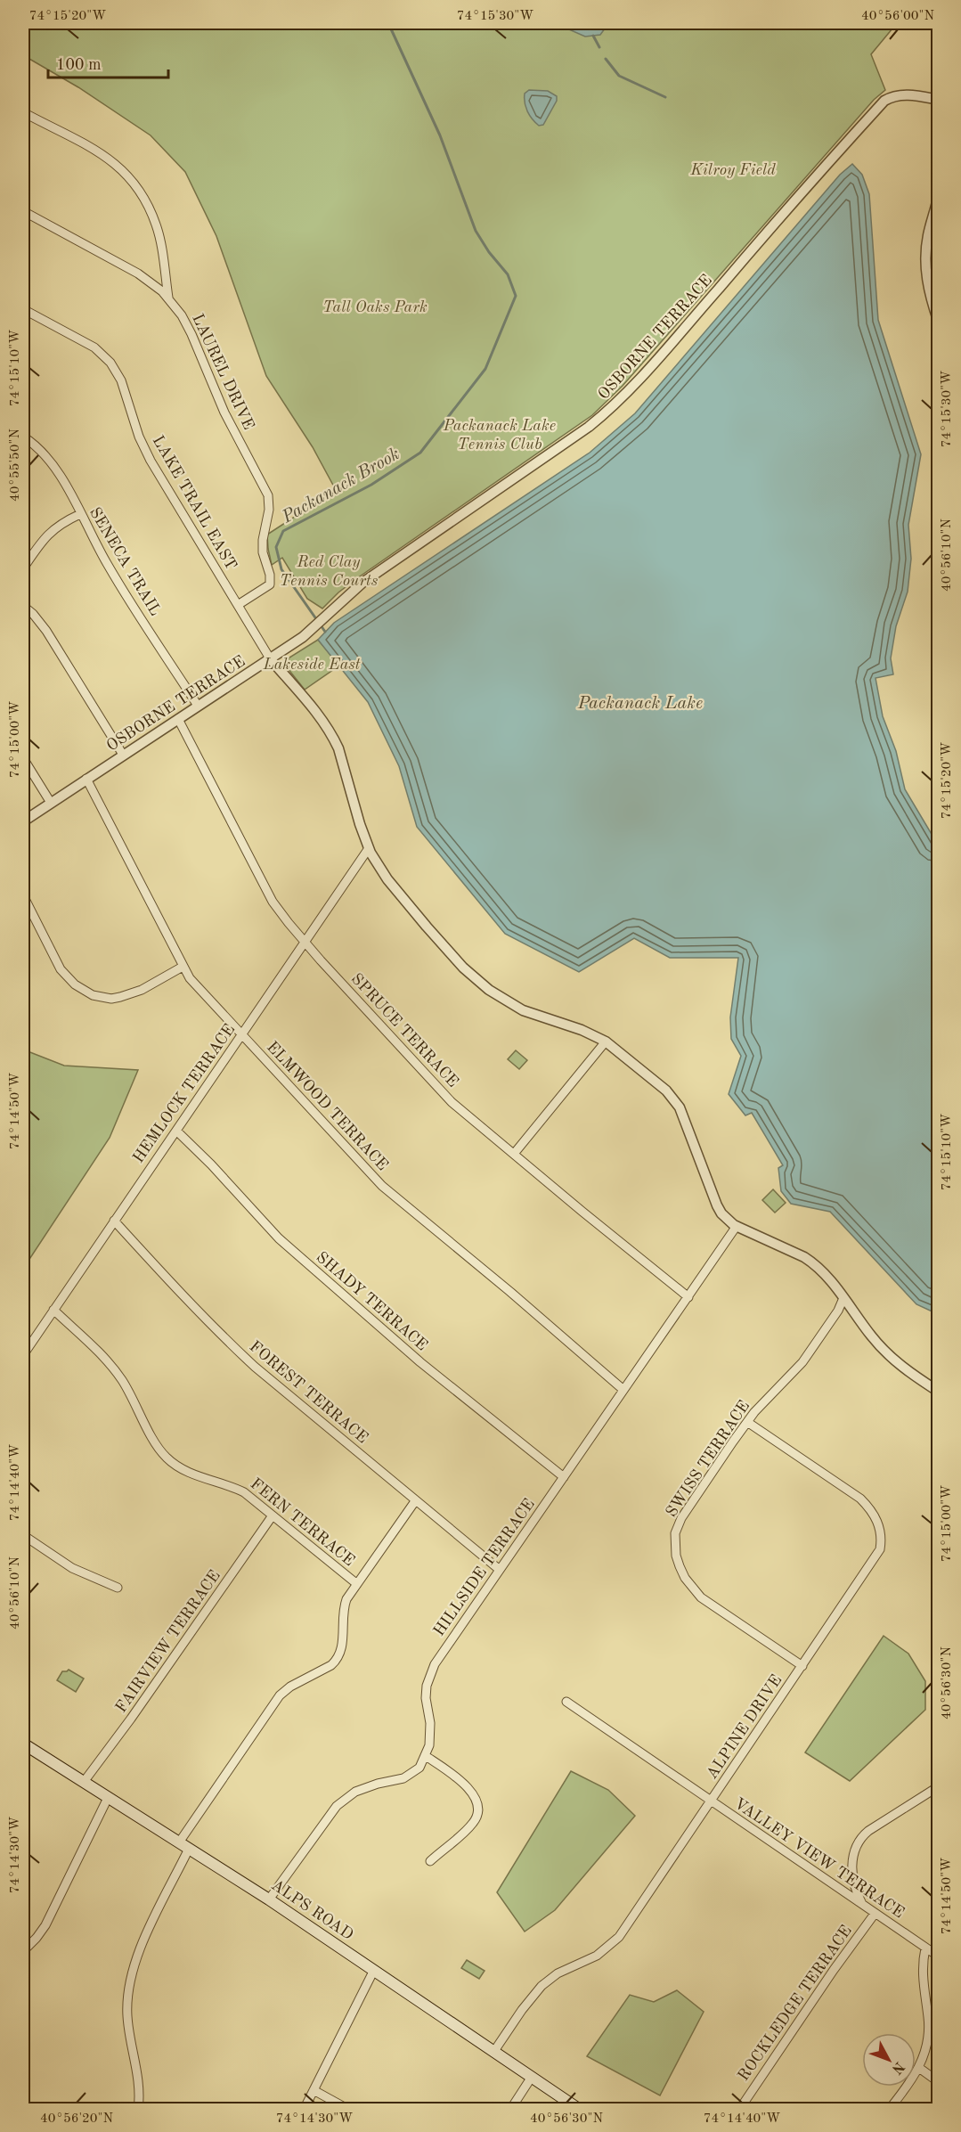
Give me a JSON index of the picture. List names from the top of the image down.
{
  "streets": {
    "main road": ["ALPS ROAD"],
    "street": [
      "OSBORNE TERRACE",
      "LAUREL DRIVE",
      "LAKE TRAIL EAST",
      "SENECA TRAIL",
      "SPRUCE TERRACE",
      "HEMLOCK TERRACE",
      "ELMWOOD TERRACE",
      "SHADY TERRACE",
      "FOREST TERRACE",
      "SWISS TERRACE",
      "FERN TERRACE",
      "HILLSIDE TERRACE",
      "FAIRVIEW TERRACE",
      "ALPINE DRIVE",
      "VALLEY VIEW TERRACE",
      "ROCKLEDGE TERRACE"
    ]
  },
  "crossings": [
    ["OSBORNE TERRACE", "LAKE TRAIL EAST"],
    ["OSBORNE TERRACE", "SENECA TRAIL"],
    ["OSBORNE TERRACE", "SPRUCE TERRACE"],
    ["OSBORNE TERRACE", "ELMWOOD TERRACE"],
    ["LAUREL DRIVE", "LAKE TRAIL EAST"],
    ["SPRUCE TERRACE", "HEMLOCK TERRACE"],
    ["SPRUCE TERRACE", "HILLSIDE TERRACE"],
    ["HEMLOCK TERRACE", "ELMWOOD TERRACE"],
    ["HEMLOCK TERRACE", "SHADY TERRACE"],
    ["HEMLOCK TERRACE", "FOREST TERRACE"],
    ["HEMLOCK TERRACE", "FERN TERRACE"],
    ["ELMWOOD TERRACE", "HILLSIDE TERRACE"],
    ["SHADY TERRACE", "HILLSIDE TERRACE"],
    ["FOREST TERRACE", "HILLSIDE TERRACE"],
    ["SWISS TERRACE", "ALPINE DRIVE"],
    ["FERN TERRACE", "FAIRVIEW TERRACE"],
    ["FAIRVIEW TERRACE", "ALPS ROAD"],
    ["ALPINE DRIVE", "VALLEY VIEW TERRACE"],
    ["ALPINE DRIVE", "ALPS ROAD"],
    ["VALLEY VIEW TERRACE", "ROCKLEDGE TERRACE"]
  ],
  "water": ["Packanack Brook", "Packanack Lake"],
  "parks": [
    "Kilroy Field",
    "Tall Oaks Park",
    "Packanack Lake Tennis Club",
    "Red Clay Tennis Courts",
    "Lakeside East"
  ],
  "scale_bar": "100 m",
  "north": "bottom right",
  "coordinates": [
    "74°15'20\"W",
    "74°15'30\"W",
    "40°56'00\"N",
    "74°15'10\"W",
    "40°55'50\"N",
    "40°56'10\"N",
    "74°15'00\"W",
    "74°14'50\"W",
    "74°14'40\"W",
    "40°56'30\"N",
    "74°14'30\"W",
    "40°56'20\"N"
  ]
}
